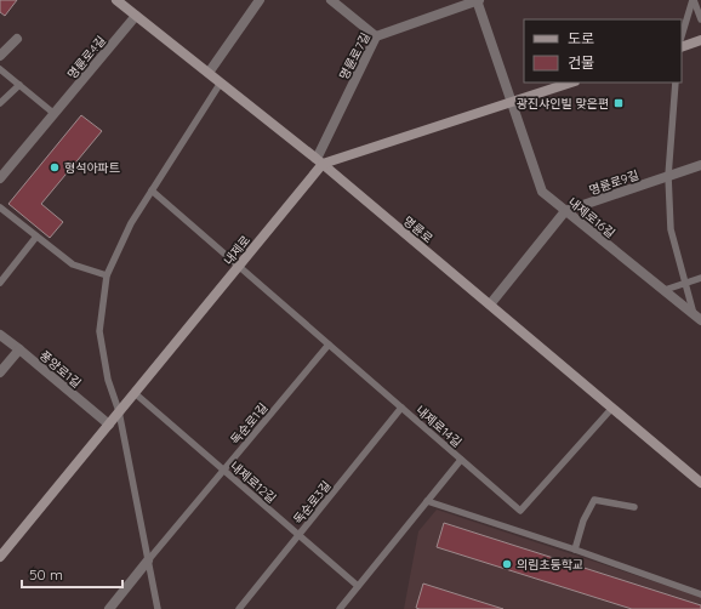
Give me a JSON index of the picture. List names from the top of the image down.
{
  "streets": {
    "street": [
      "명륜로7길",
      "명륜로4길",
      "명륜로9길",
      "내제로16길",
      "명륜로",
      "내제로",
      "풍양로1길"
    ],
    "lane": [
      "독순로1길",
      "내제로14길",
      "내제로12길",
      "독순로3길"
    ]
  },
  "crossings": [
    ["명륜로7길", "내제로16길"],
    ["명륜로7길", "명륜로"],
    ["명륜로7길", "내제로"],
    ["명륜로4길", "명륜로"],
    ["명륜로9길", "내제로16길"],
    ["명륜로", "내제로"],
    ["명륜로", "내제로14길"],
    ["내제로", "풍양로1길"],
    ["내제로", "내제로14길"],
    ["내제로", "내제로12길"],
    ["독순로1길", "내제로14길"],
    ["독순로1길", "내제로12길"],
    ["내제로14길", "독순로3길"],
    ["내제로12길", "독순로3길"]
  ],
  "places": {
    "transit": ["광진샤인빌 맞은편"],
    "other": ["형석아파트", "의림초등학교"]
  },
  "legend": ["도로", "건물"],
  "scale_bar": "50 m"
}
